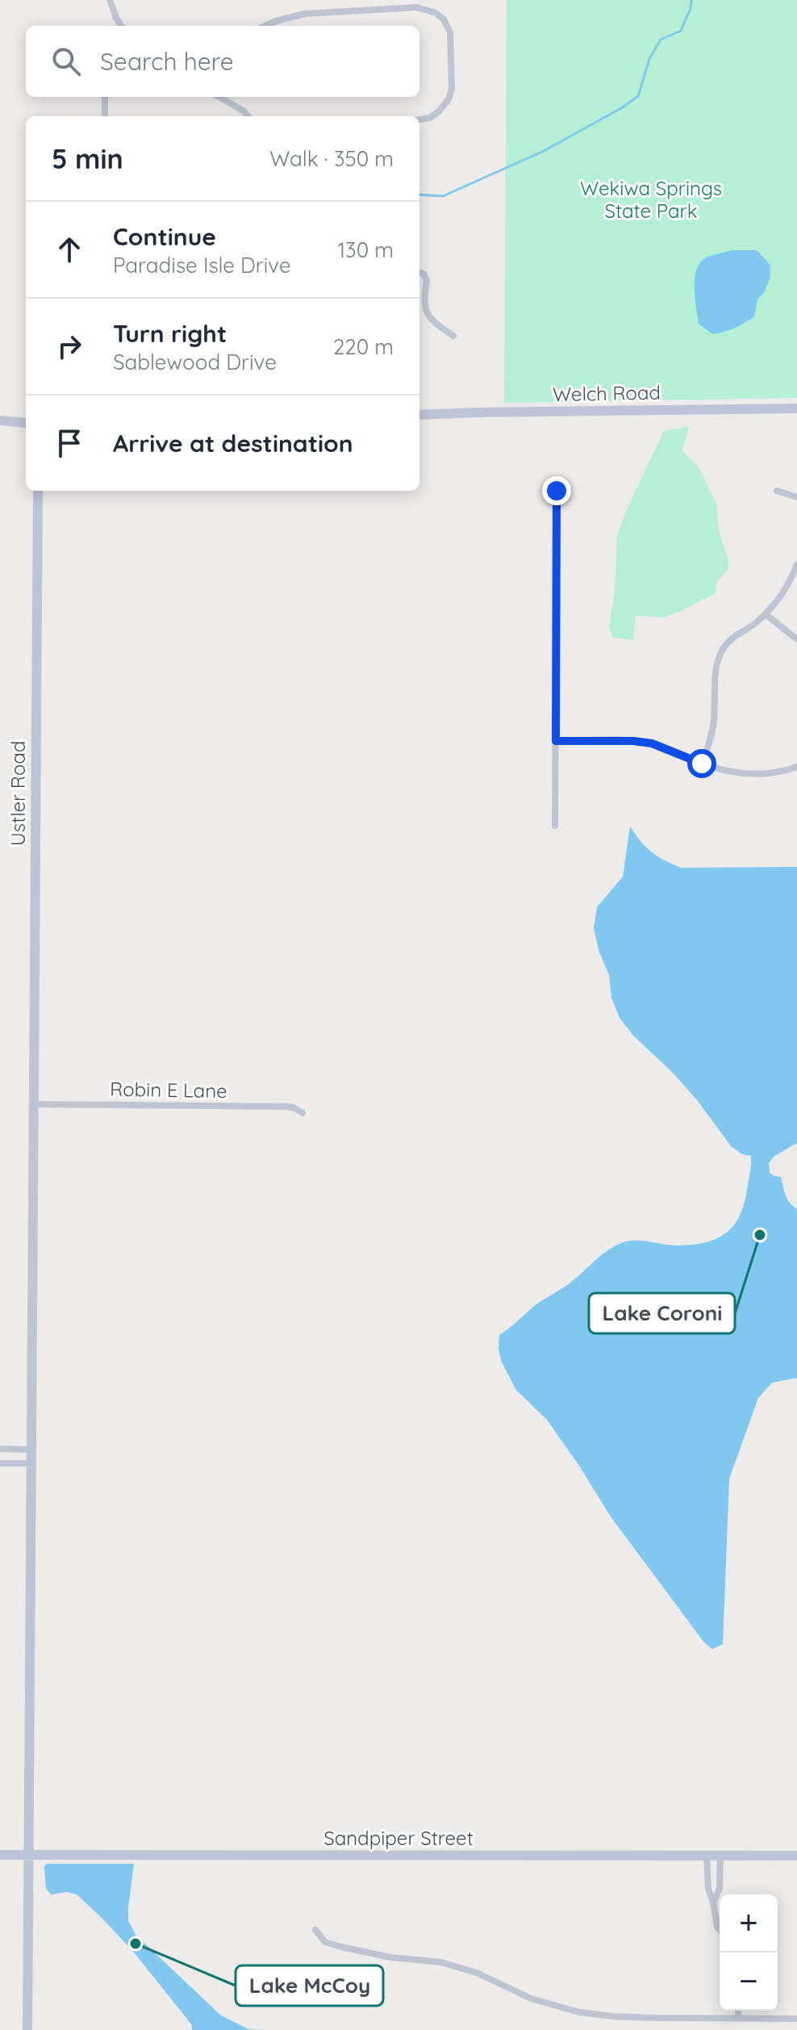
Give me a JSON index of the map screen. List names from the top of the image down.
{
  "streets": {
    "street": [
      "Welch Road",
      "Ustler Road",
      "Robin E Lane",
      "Sandpiper Street"
    ]
  },
  "crossings": [
    ["Ustler Road", "Robin E Lane"],
    ["Ustler Road", "Sandpiper Street"]
  ],
  "parks": ["Wekiwa Springs State Park"],
  "places": ["Lake Coroni", "Lake McCoy"],
  "page": {
    "search": "Search here",
    "heading": ["5 min", "Walk · 350 m"],
    "list": [
      ["Continue", "Paradise Isle Drive", "130 m"],
      ["Turn right", "Sablewood Drive", "220 m"],
      "Arrive at destination"
    ],
    "map_buttons": ["+", "−"]
  }
}
